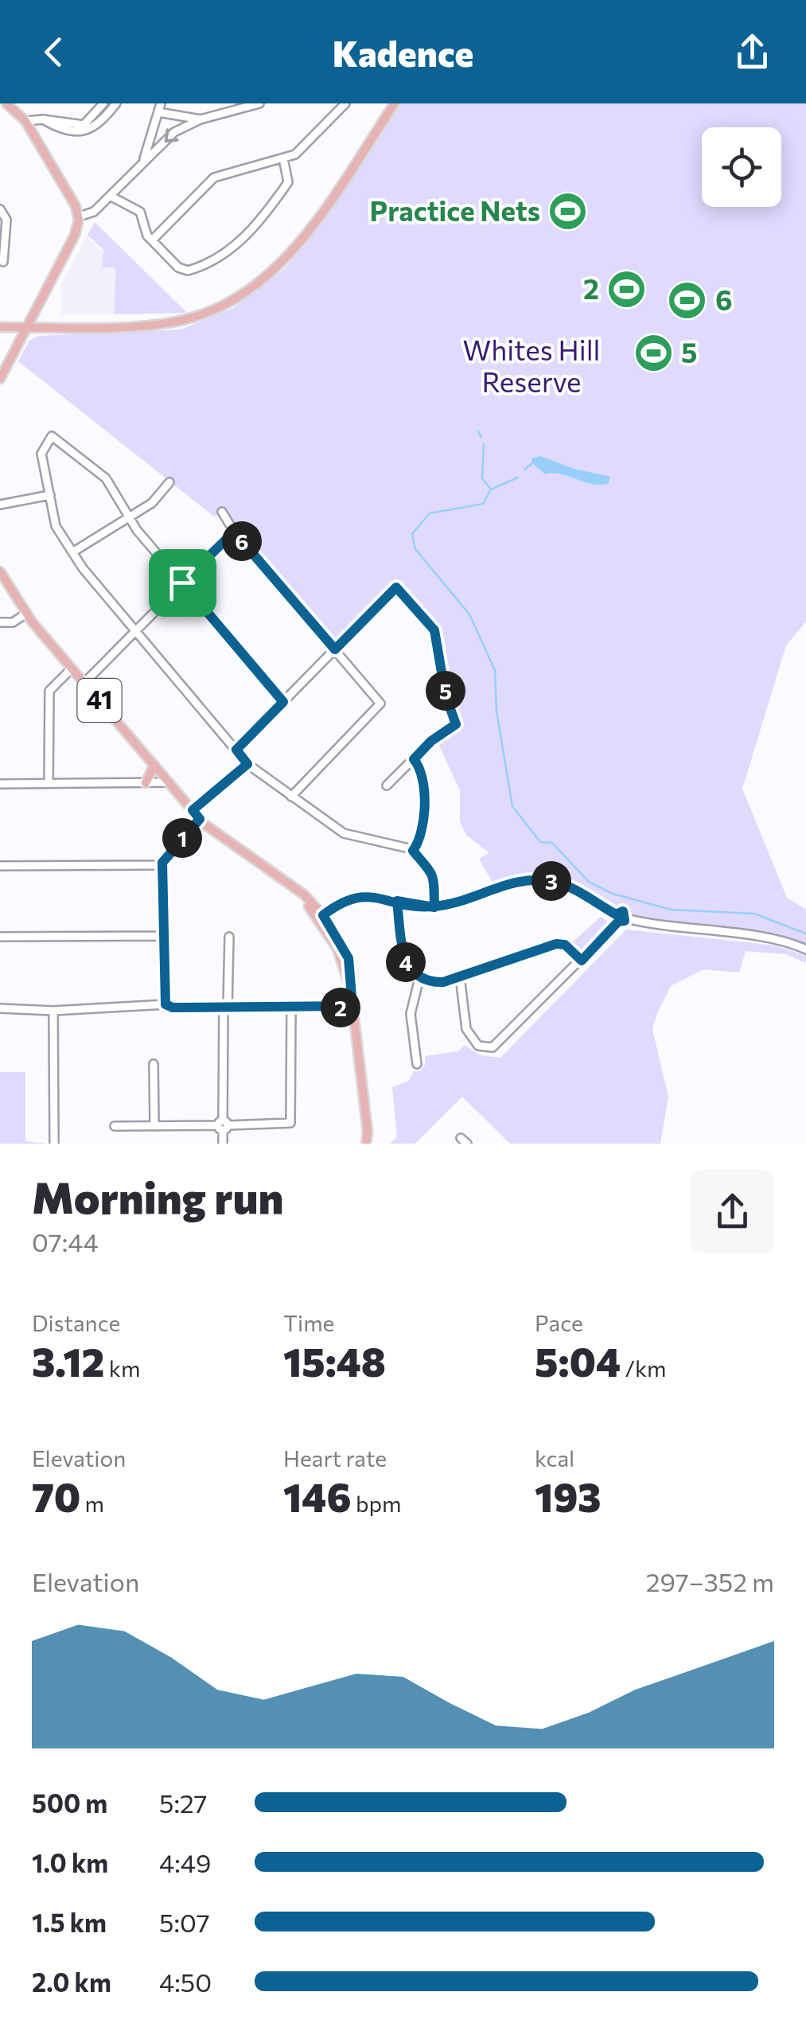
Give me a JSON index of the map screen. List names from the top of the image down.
{
  "streets": {
    "main road": ["41"]
  },
  "parks": ["Whites Hill Reserve"],
  "places": {
    "sports": [
      "Practice Nets",
      "2",
      "6",
      "5"
    ]
  },
  "page": {
    "header": "Kadence",
    "pins": [
      "6",
      "5",
      "1",
      "3",
      "4",
      "2"
    ],
    "heading": ["Morning run", "07:44"],
    "stats": [
      ["Distance", "3.12 km"],
      ["Time", "15:48"],
      ["Pace", "5:04 /km"],
      ["Elevation", "70 m"],
      ["Heart rate", "146 bpm"],
      ["kcal", "193"]
    ],
    "chart": ["Elevation", "297–352 m"],
    "list": [
      {
        "name": "500 m",
        "note": "5:27"
      },
      {
        "name": "1.0 km",
        "note": "4:49"
      },
      {
        "name": "1.5 km",
        "note": "5:07"
      },
      {
        "name": "2.0 km",
        "note": "4:50"
      }
    ]
  }
}
